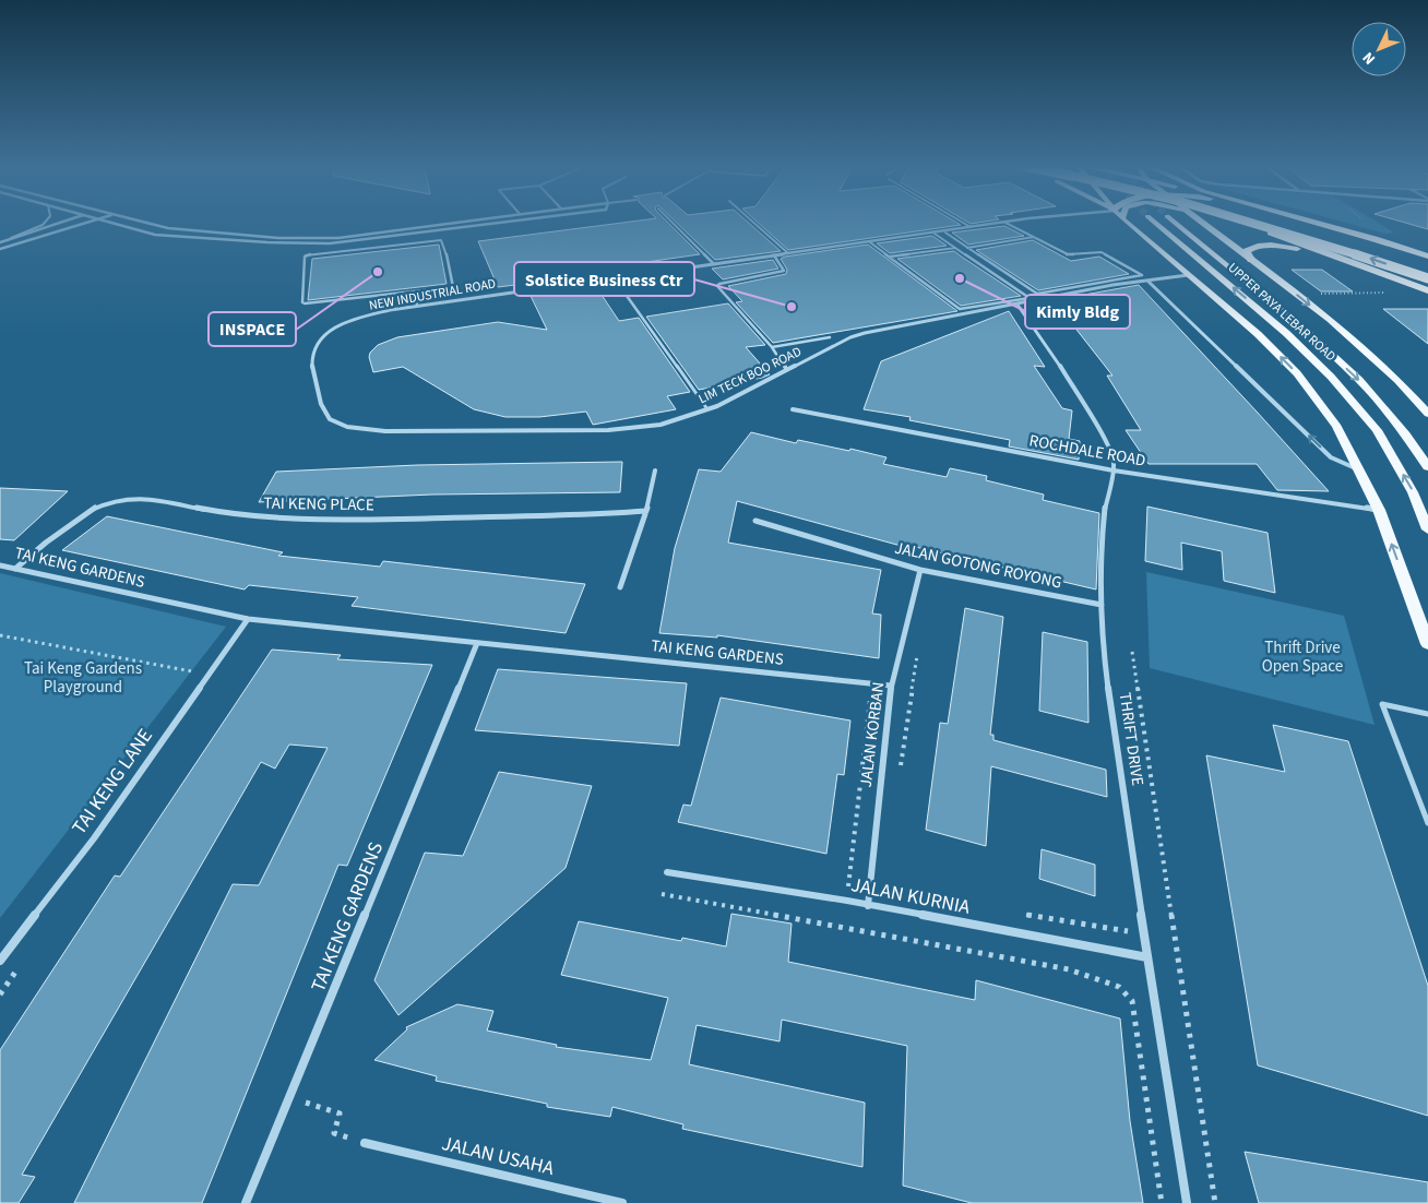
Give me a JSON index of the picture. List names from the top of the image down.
{
  "streets": {
    "main road": ["UPPER PAYA LEBAR ROAD"],
    "street": [
      "NEW INDUSTRIAL ROAD",
      "LIM TECK BOO ROAD",
      "ROCHDALE ROAD",
      "TAI KENG PLACE",
      "JALAN GOTONG ROYONG",
      "TAI KENG GARDENS",
      "JALAN KORBAN",
      "THRIFT DRIVE",
      "TAI KENG LANE",
      "JALAN KURNIA",
      "JALAN USAHA"
    ]
  },
  "crossings": [
    ["NEW INDUSTRIAL ROAD", "LIM TECK BOO ROAD"],
    ["UPPER PAYA LEBAR ROAD", "LIM TECK BOO ROAD"],
    ["UPPER PAYA LEBAR ROAD", "ROCHDALE ROAD"],
    ["LIM TECK BOO ROAD", "THRIFT DRIVE"],
    ["ROCHDALE ROAD", "THRIFT DRIVE"],
    ["TAI KENG PLACE", "TAI KENG GARDENS"],
    ["JALAN GOTONG ROYONG", "JALAN KORBAN"],
    ["JALAN GOTONG ROYONG", "THRIFT DRIVE"],
    ["TAI KENG GARDENS", "JALAN KORBAN"],
    ["TAI KENG GARDENS", "TAI KENG LANE"],
    ["JALAN KORBAN", "JALAN KURNIA"],
    ["THRIFT DRIVE", "JALAN KURNIA"]
  ],
  "parks": ["Thrift Drive Open Space", "Tai Keng Gardens Playground"],
  "places": ["INSPACE", "Kimly Bldg", "Solstice Business Ctr"],
  "north": "bottom left"
}
